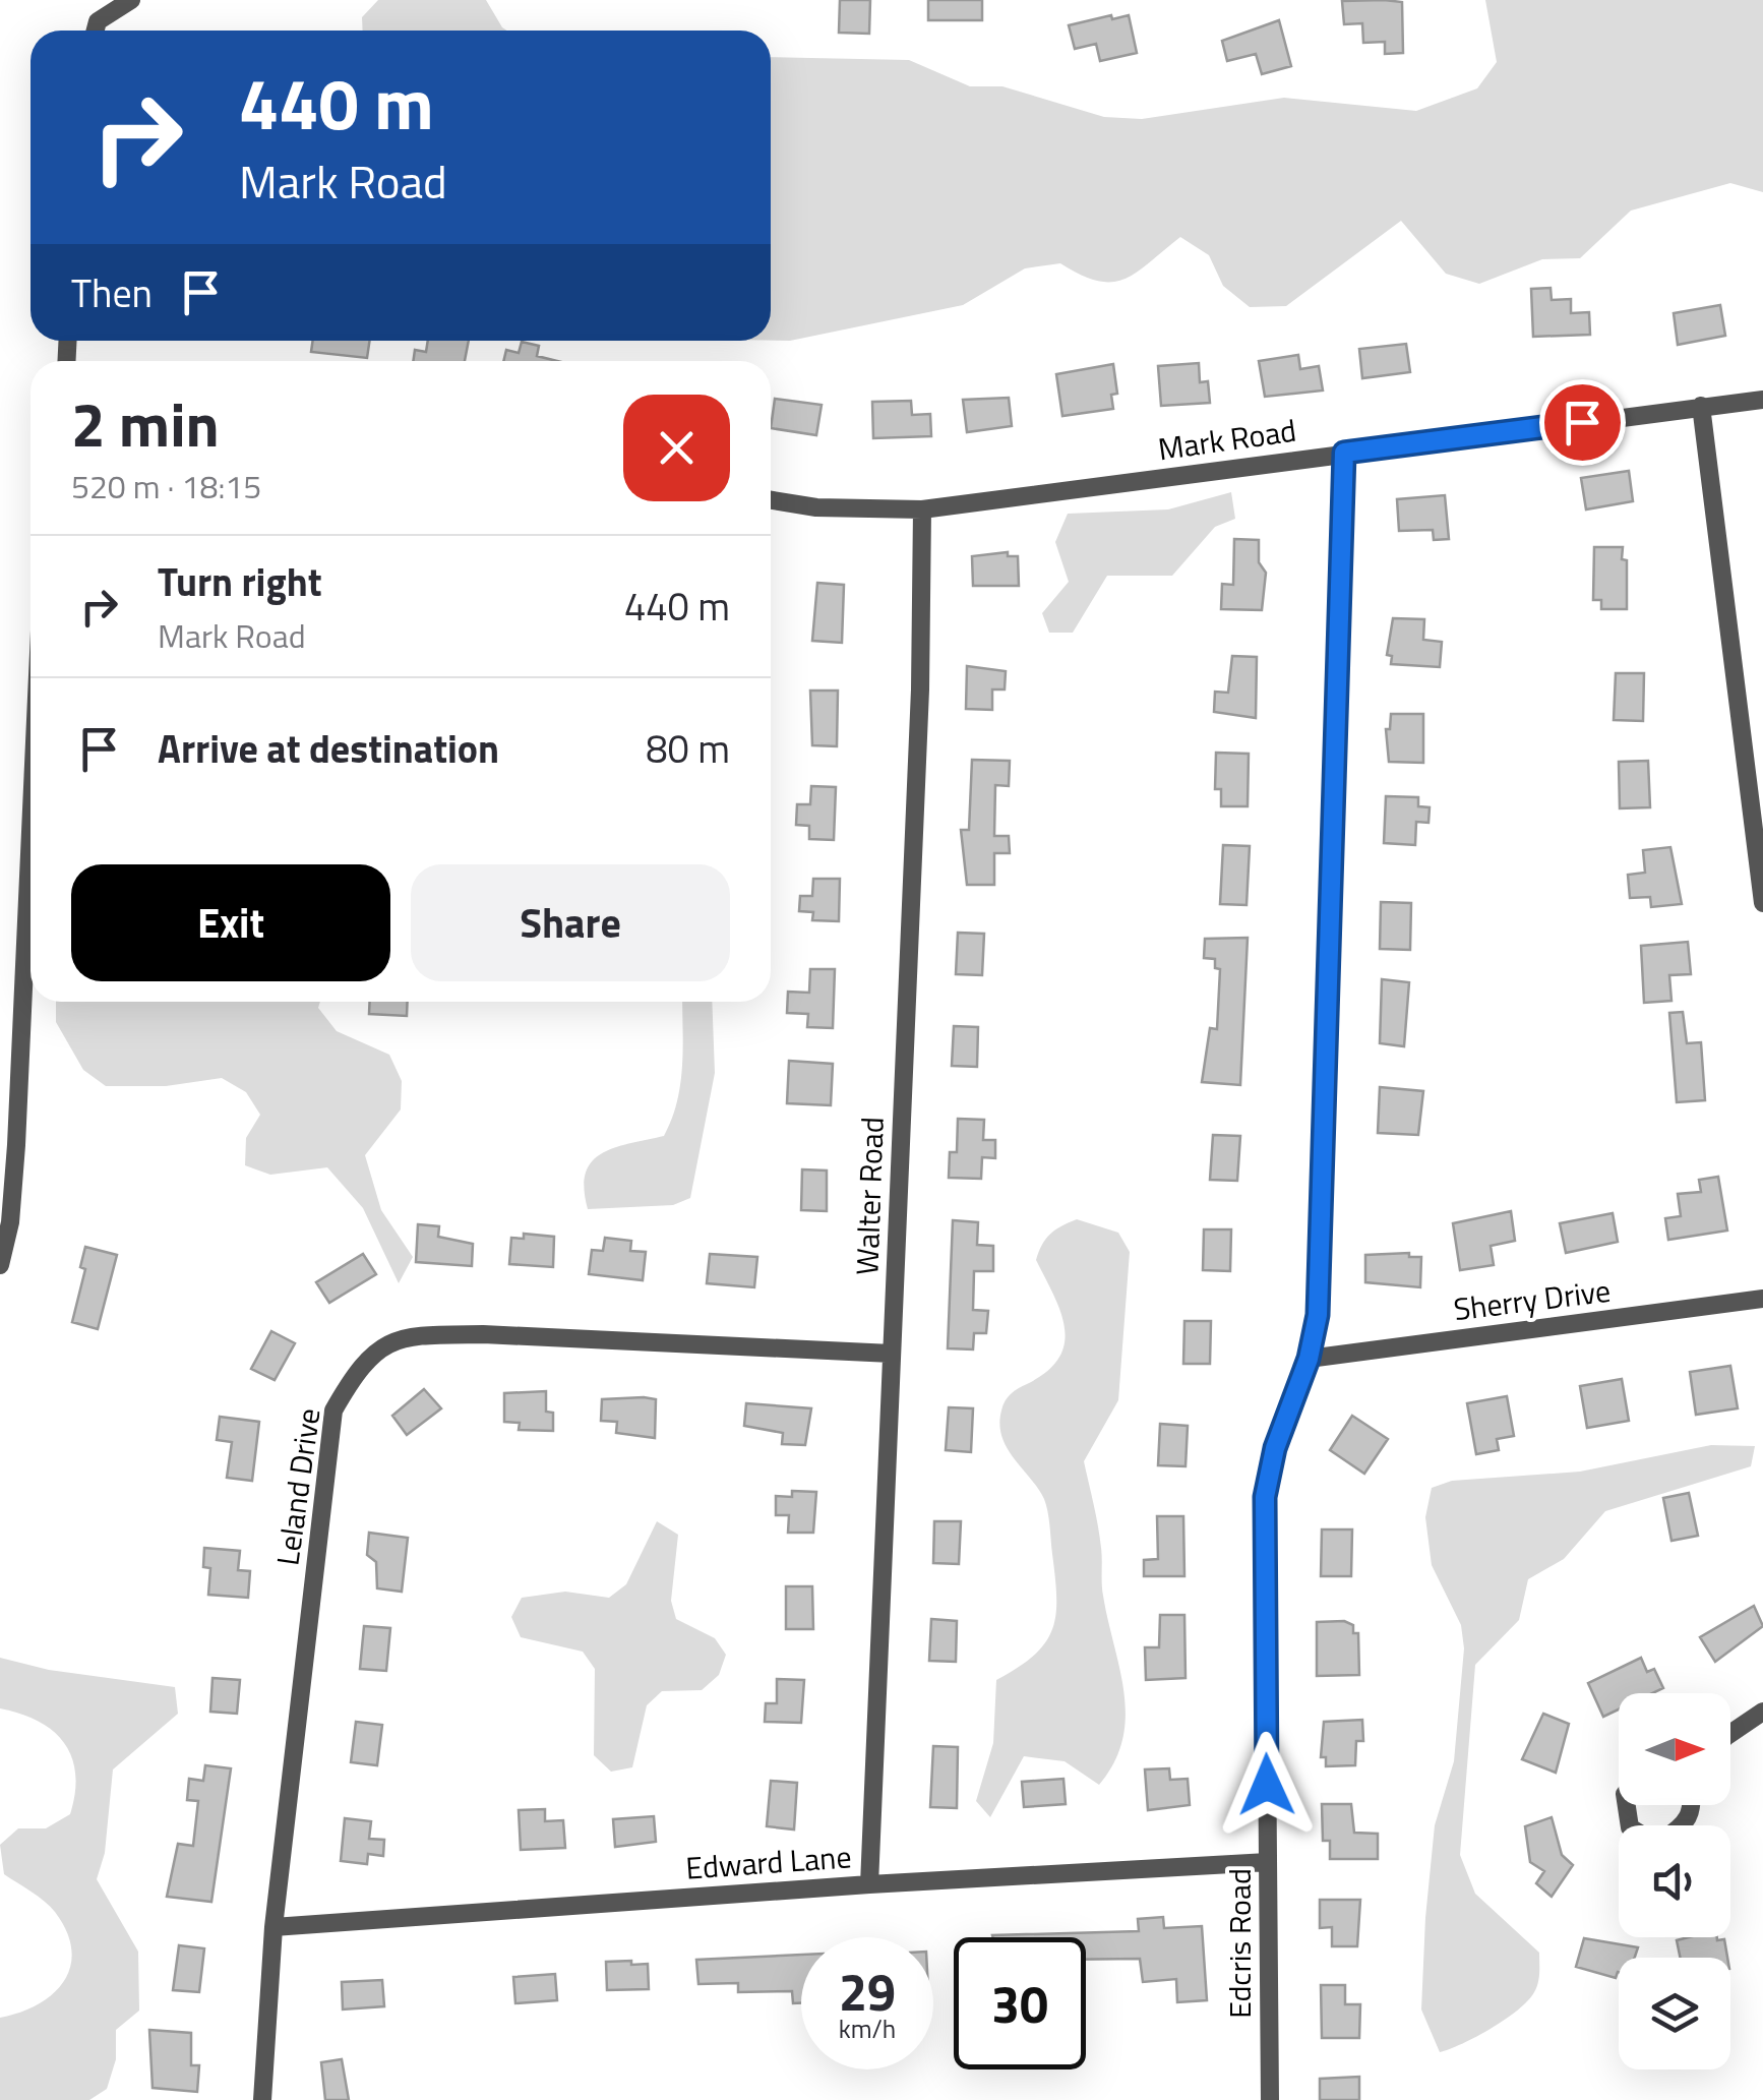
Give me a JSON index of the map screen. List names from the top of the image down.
{
  "streets": {
    "street": [
      "Mark Road",
      "Walter Road",
      "Sherry Drive",
      "Leland Drive",
      "Edward Lane",
      "Edcris Road"
    ]
  },
  "crossings": [
    ["Mark Road", "Walter Road"],
    ["Mark Road", "Edcris Road"],
    ["Walter Road", "Leland Drive"],
    ["Walter Road", "Edward Lane"],
    ["Sherry Drive", "Edcris Road"],
    ["Leland Drive", "Edward Lane"],
    ["Edward Lane", "Edcris Road"]
  ],
  "north": "right",
  "page": {
    "turn": ["440 m", "Mark Road"],
    "then": "Then",
    "heading": ["2 min", "520 m · 18:15"],
    "list": [
      {
        "name": "Turn right",
        "note": "Mark Road",
        "value": "440 m"
      },
      {
        "name": "Arrive at destination",
        "value": "80 m"
      }
    ],
    "buttons": ["Exit", "Share"],
    "speed": "29 km/h",
    "limit": "30"
  }
}
